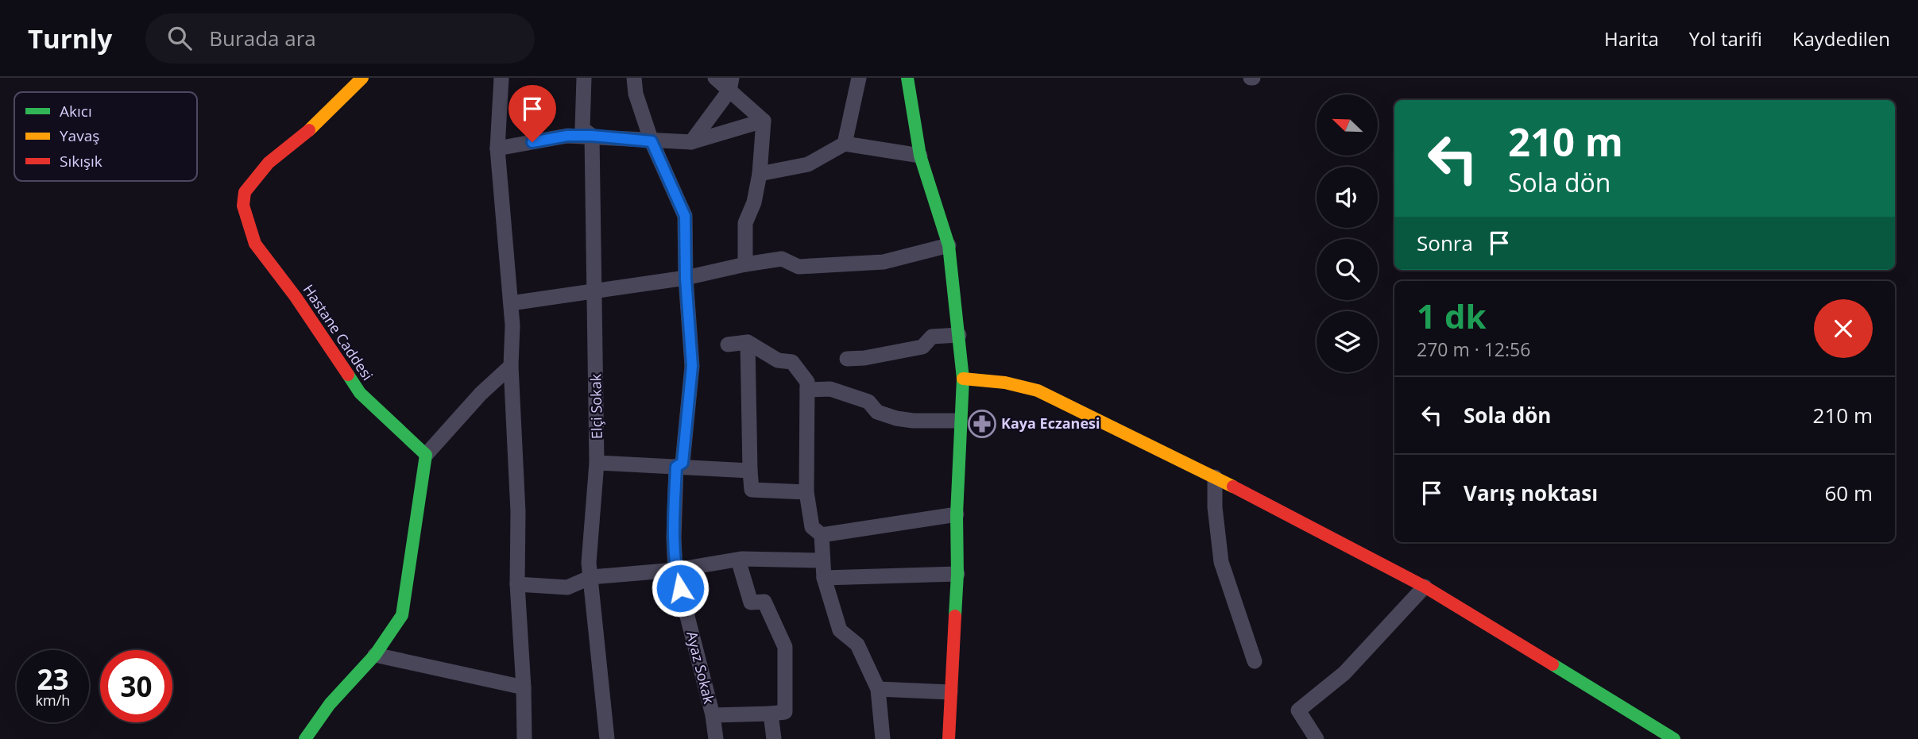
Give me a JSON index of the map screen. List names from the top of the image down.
{
  "streets": {
    "street": ["Hastane Caddesi", "Elçi Sokak", "Ayaz Sokak"]
  },
  "places": {
    "pharmacy": ["Kaya Eczanesi"]
  },
  "legend": ["Akıcı", "Yavaş", "Sıkışık"],
  "north": "top left",
  "page": {
    "header": "Turnly",
    "search": "Burada ara",
    "nav": ["Harita", "Yol tarifi", "Kaydedilen"],
    "turn": ["210 m", "Sola dön"],
    "then": "Sonra",
    "heading": ["1 dk", "270 m · 12:56"],
    "list": [
      {
        "name": "Sola dön",
        "value": "210 m"
      },
      {
        "name": "Varış noktası",
        "value": "60 m"
      }
    ],
    "speed": "23 km/h",
    "limit": "30"
  }
}
